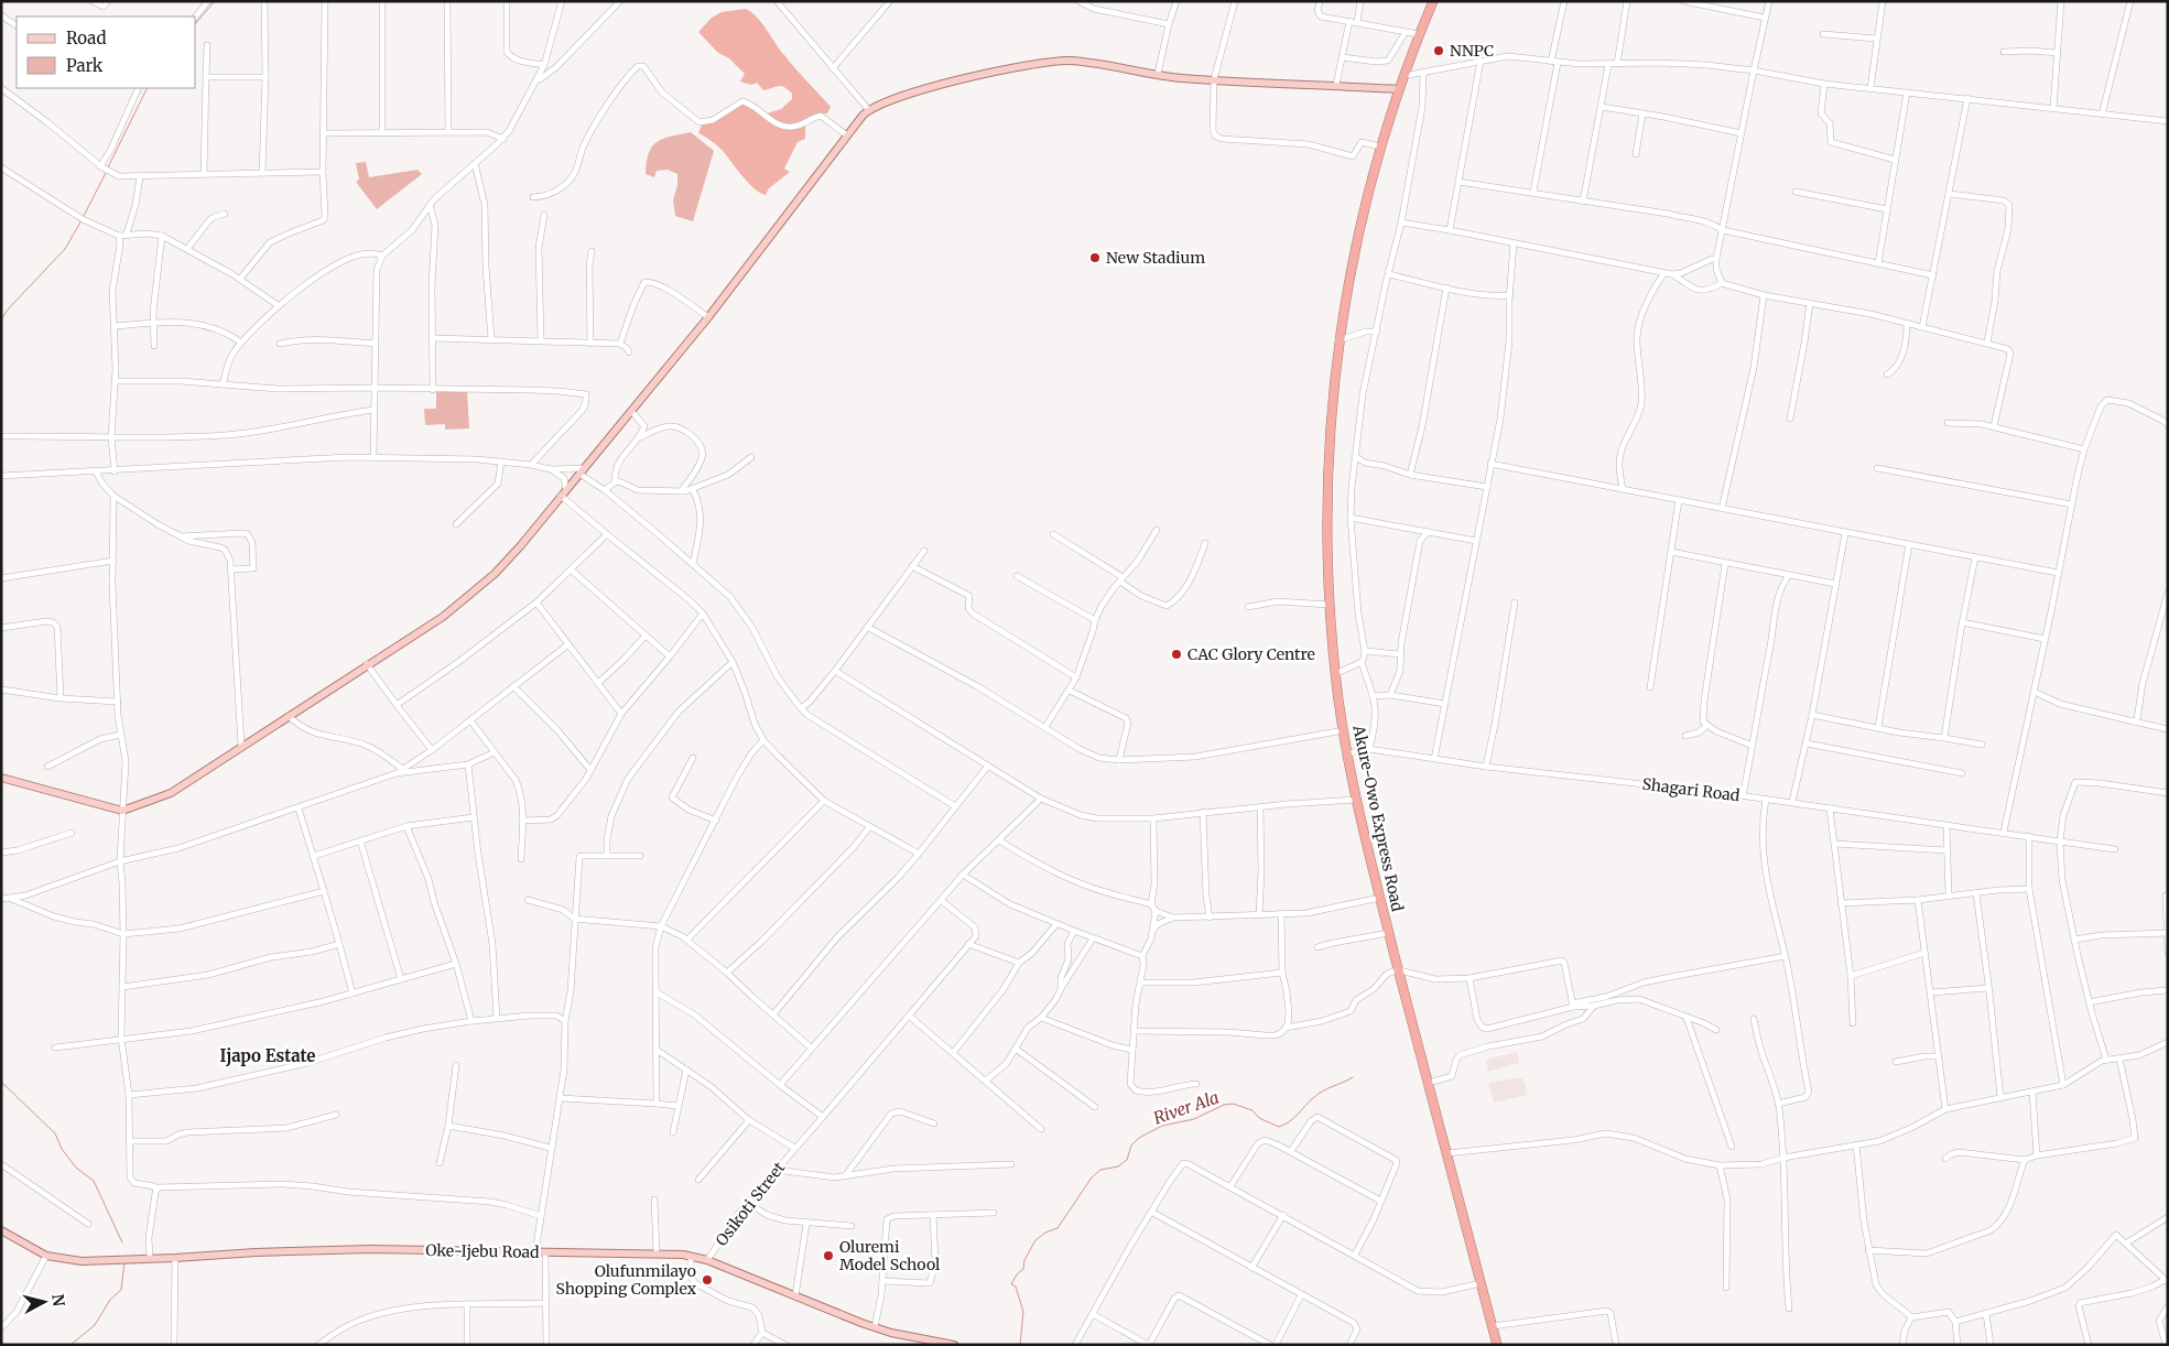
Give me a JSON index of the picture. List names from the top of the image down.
{
  "streets": {
    "highway": ["Akure-Owo Express Road"],
    "main road": ["Oke-Ijebu Road"],
    "street": ["Shagari Road", "Osikoti Street"]
  },
  "crossings": [
    ["Shagari Road", "Akure-Owo Express Road"],
    ["Osikoti Street", "Oke-Ijebu Road"]
  ],
  "districts": ["Ijapo Estate"],
  "water": ["River Ala"],
  "places": [
    "NNPC",
    "New Stadium",
    "CAC Glory Centre",
    "Oluremi Model School",
    "Olufunmilayo Shopping Complex"
  ],
  "legend": ["Road", "Park"],
  "north": "right"
}
